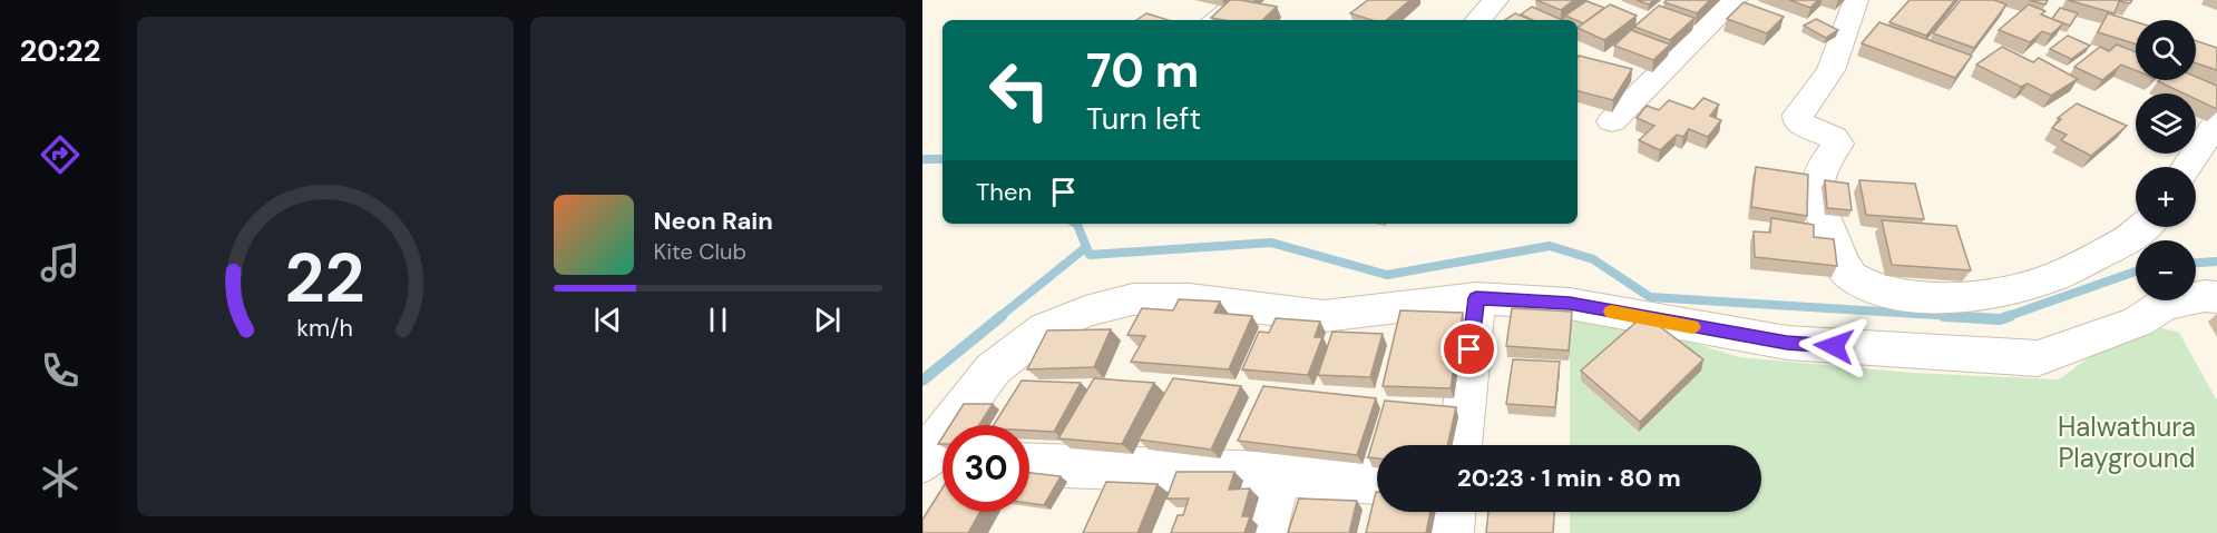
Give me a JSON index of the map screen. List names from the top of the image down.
{
  "parks": ["Halwathura Playground"],
  "page": {
    "tabs": "20:22",
    "map_buttons": ["+", "−"],
    "turn": ["70 m", "Turn left"],
    "then": "Then",
    "song": ["Neon Rain", "Kite Club"],
    "limit": "30",
    "trip": "20:23 · 1 min · 80 m",
    "gauge": ["22", "km/h"]
  }
}
